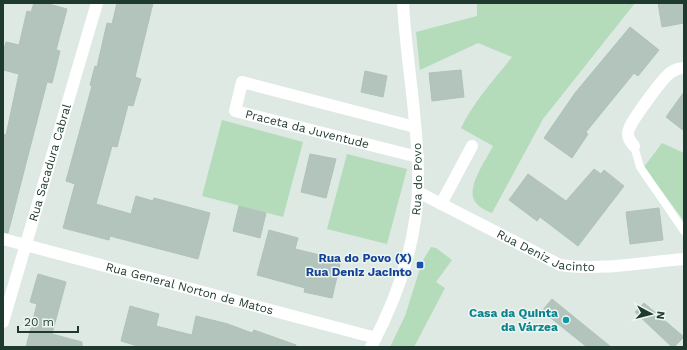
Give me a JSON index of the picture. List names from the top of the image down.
{
  "streets": {
    "street": [
      "Praceta da Juventude",
      "Rua Sacadura Cabral",
      "Rua do Povo",
      "Rua Deniz Jacinto",
      "Rua General Norton de Matos"
    ]
  },
  "crossings": [
    ["Praceta da Juventude", "Rua do Povo"],
    ["Rua Sacadura Cabral", "Rua General Norton de Matos"],
    ["Rua do Povo", "Rua Deniz Jacinto"],
    ["Rua do Povo", "Rua General Norton de Matos"]
  ],
  "places": {
    "transit": ["Rua do Povo (X) Rua Deniz Jacinto"],
    "other": ["Casa da Quinta da Várzea"]
  },
  "scale_bar": "20 m",
  "north": "right"
}
